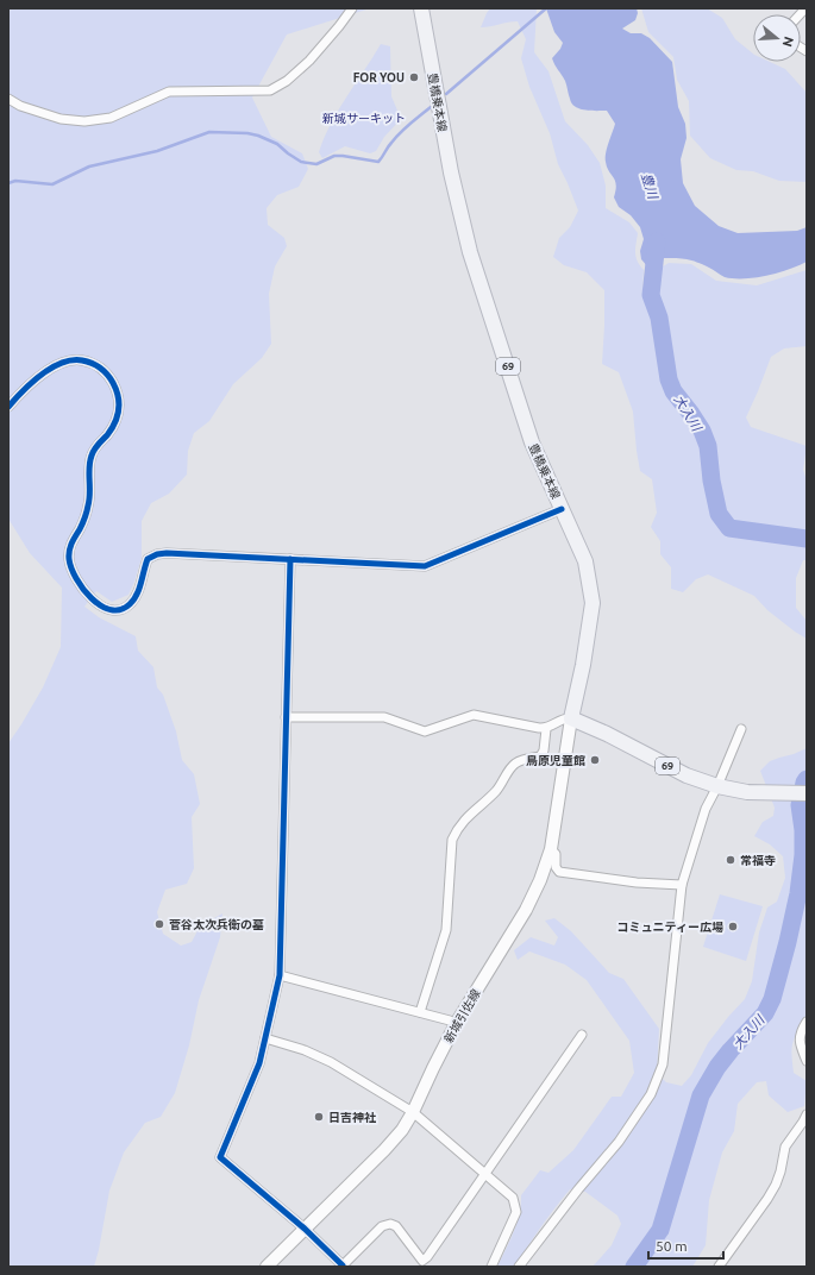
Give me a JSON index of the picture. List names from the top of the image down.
{
  "streets": {
    "main road": ["豊橋乗本線", "69", "新城引佐線"]
  },
  "crossings": [
    ["豊橋乗本線", "69"],
    ["豊橋乗本線", "新城引佐線"],
    ["69", "新城引佐線"]
  ],
  "water": ["豊川", "大入川"],
  "parks": ["新城サーキット"],
  "places": [
    "FOR YOU",
    "鳥原児童館",
    "常福寺",
    "菅谷太次兵衛の墓",
    "コミュニティー広場",
    "日吉神社"
  ],
  "scale_bar": "50 m",
  "north": "right"
}
